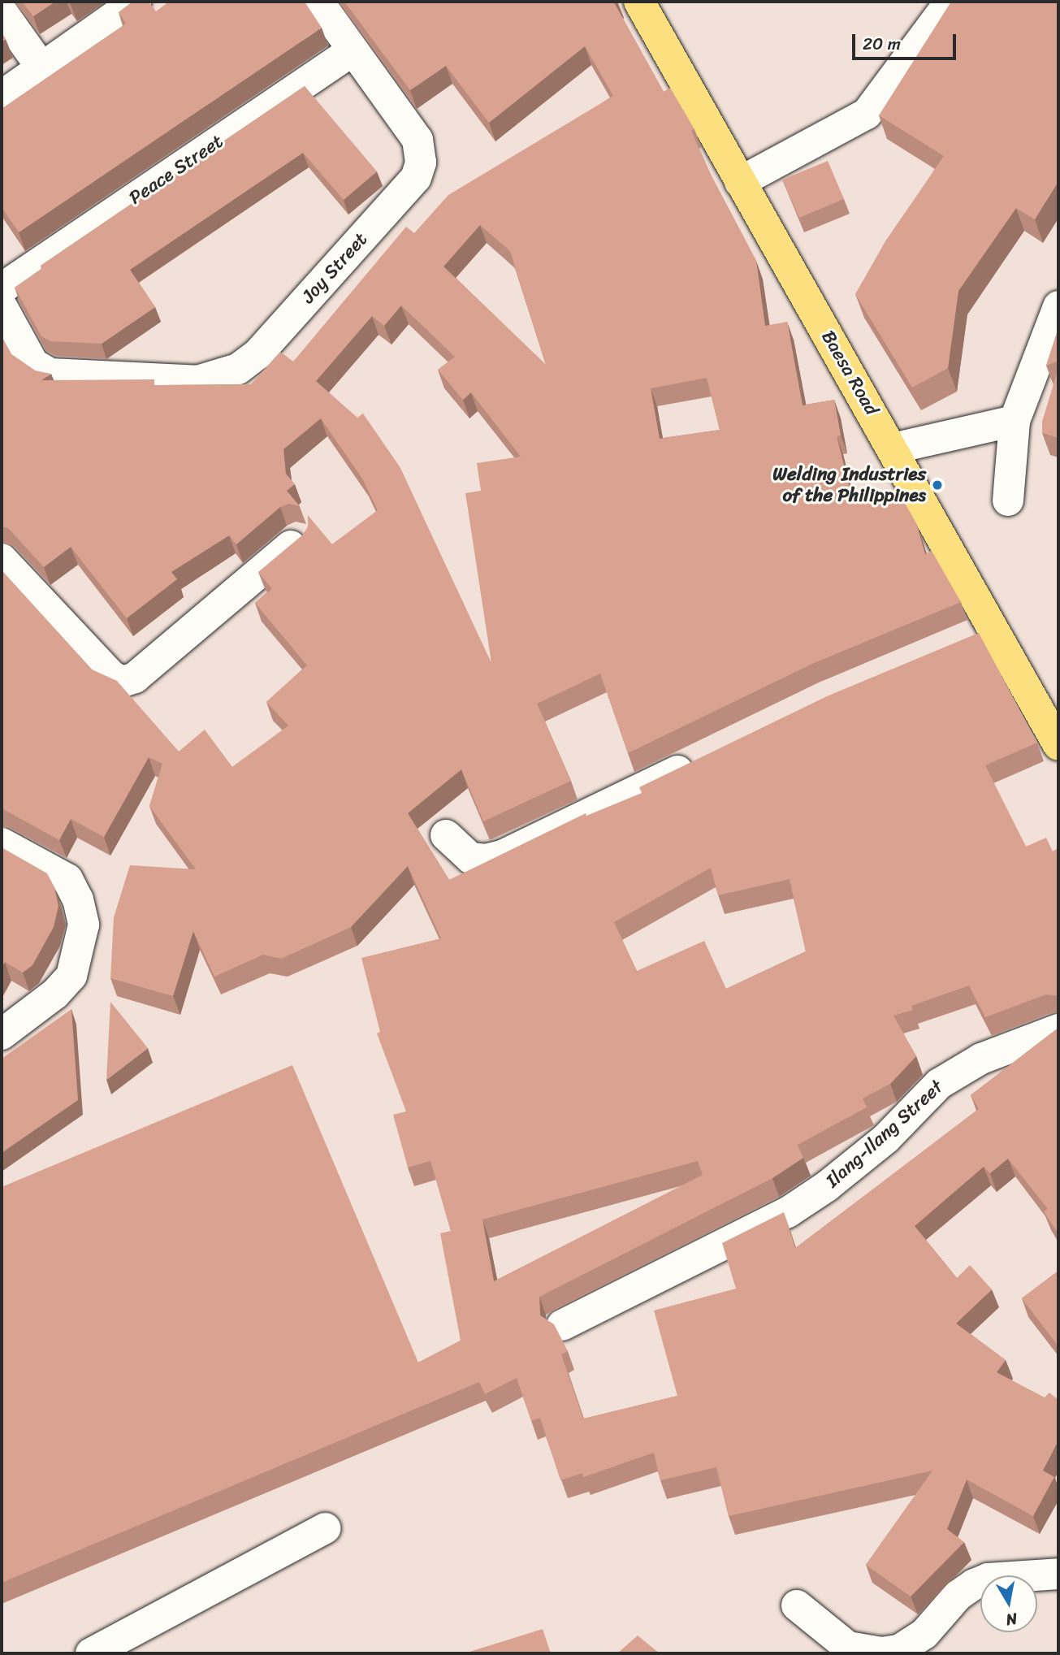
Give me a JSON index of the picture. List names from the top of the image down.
{
  "streets": {
    "main road": ["Baesa Road"],
    "street": ["Peace Street", "Joy Street", "Ilang-Ilang Street"]
  },
  "crossings": [
    ["Peace Street", "Joy Street"]
  ],
  "places": ["Welding Industries of the Philippines"],
  "scale_bar": "20 m",
  "north": "bottom"
}
